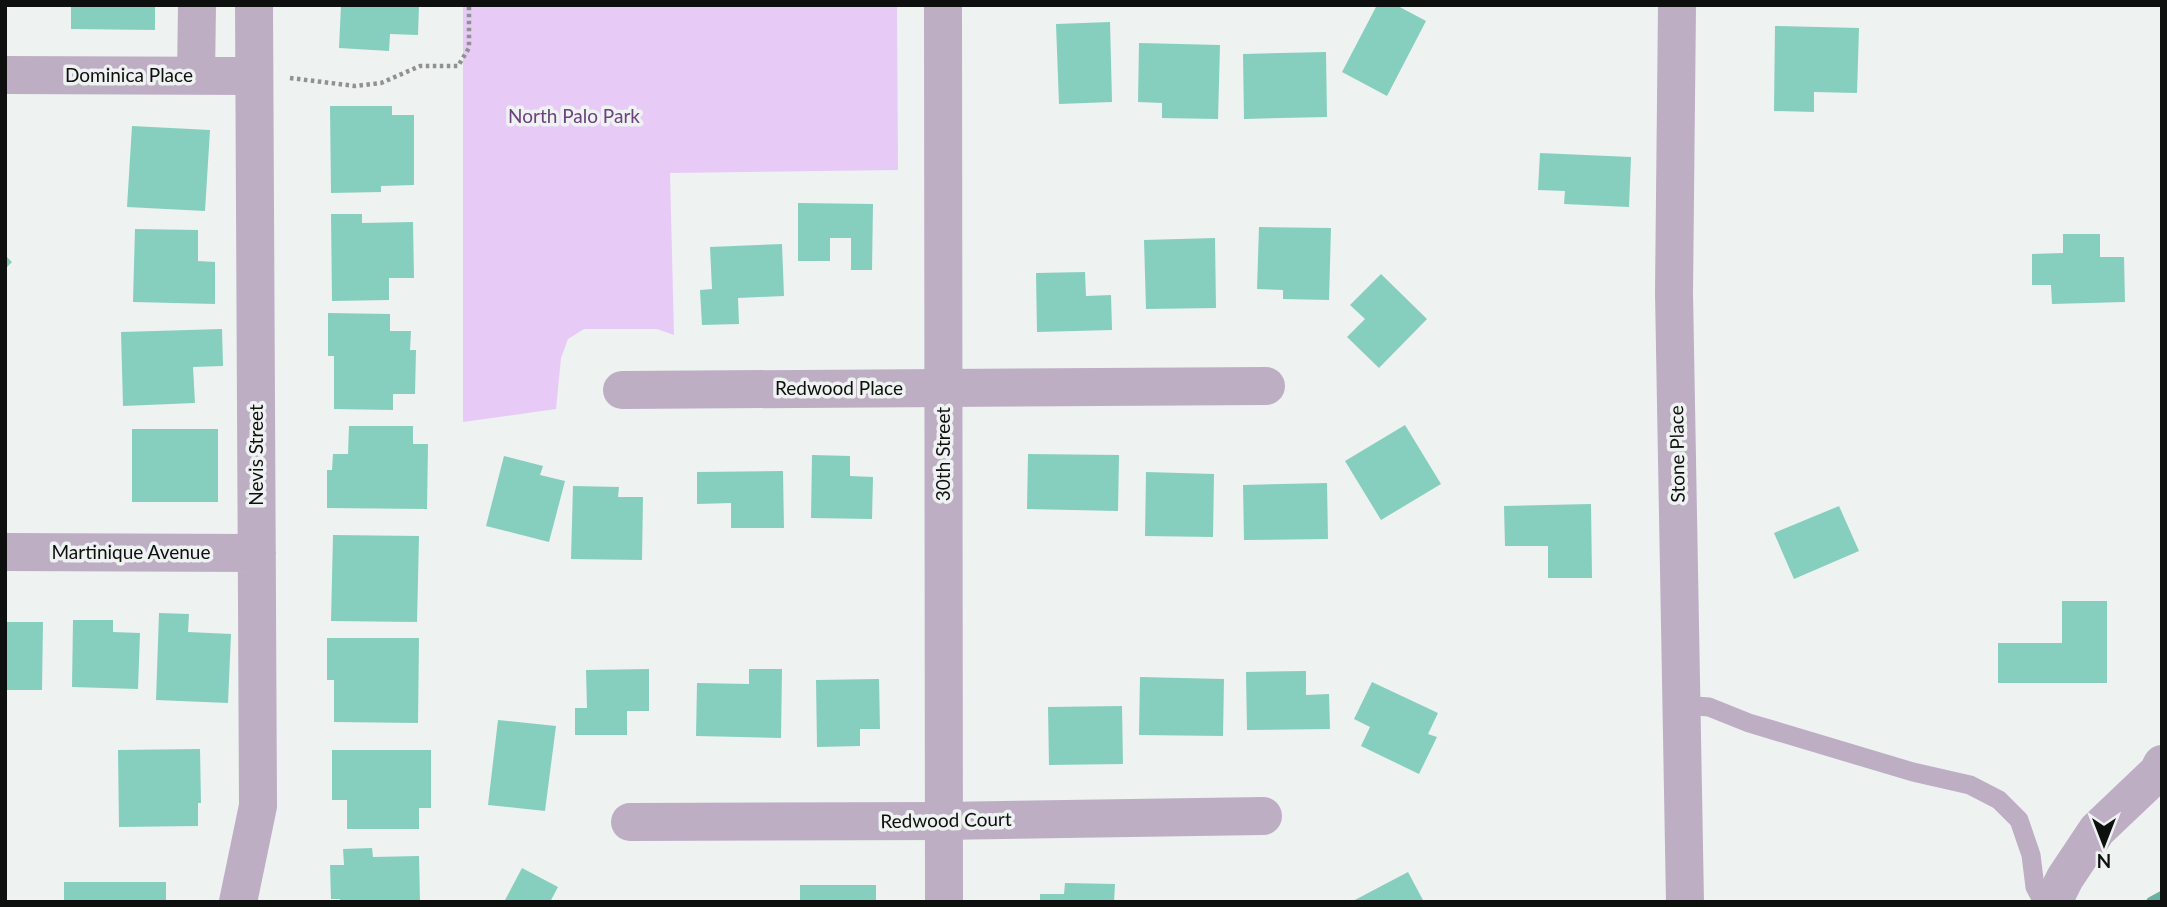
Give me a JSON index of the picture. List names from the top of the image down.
{
  "streets": {
    "street": [
      "Dominica Place",
      "Redwood Place",
      "30th Street",
      "Stone Place",
      "Nevis Street",
      "Martinique Avenue",
      "Redwood Court"
    ]
  },
  "crossings": [
    ["Dominica Place", "Nevis Street"],
    ["Redwood Place", "30th Street"],
    ["30th Street", "Redwood Court"],
    ["Nevis Street", "Martinique Avenue"]
  ],
  "parks": ["North Palo Park"],
  "north": "bottom"
}
